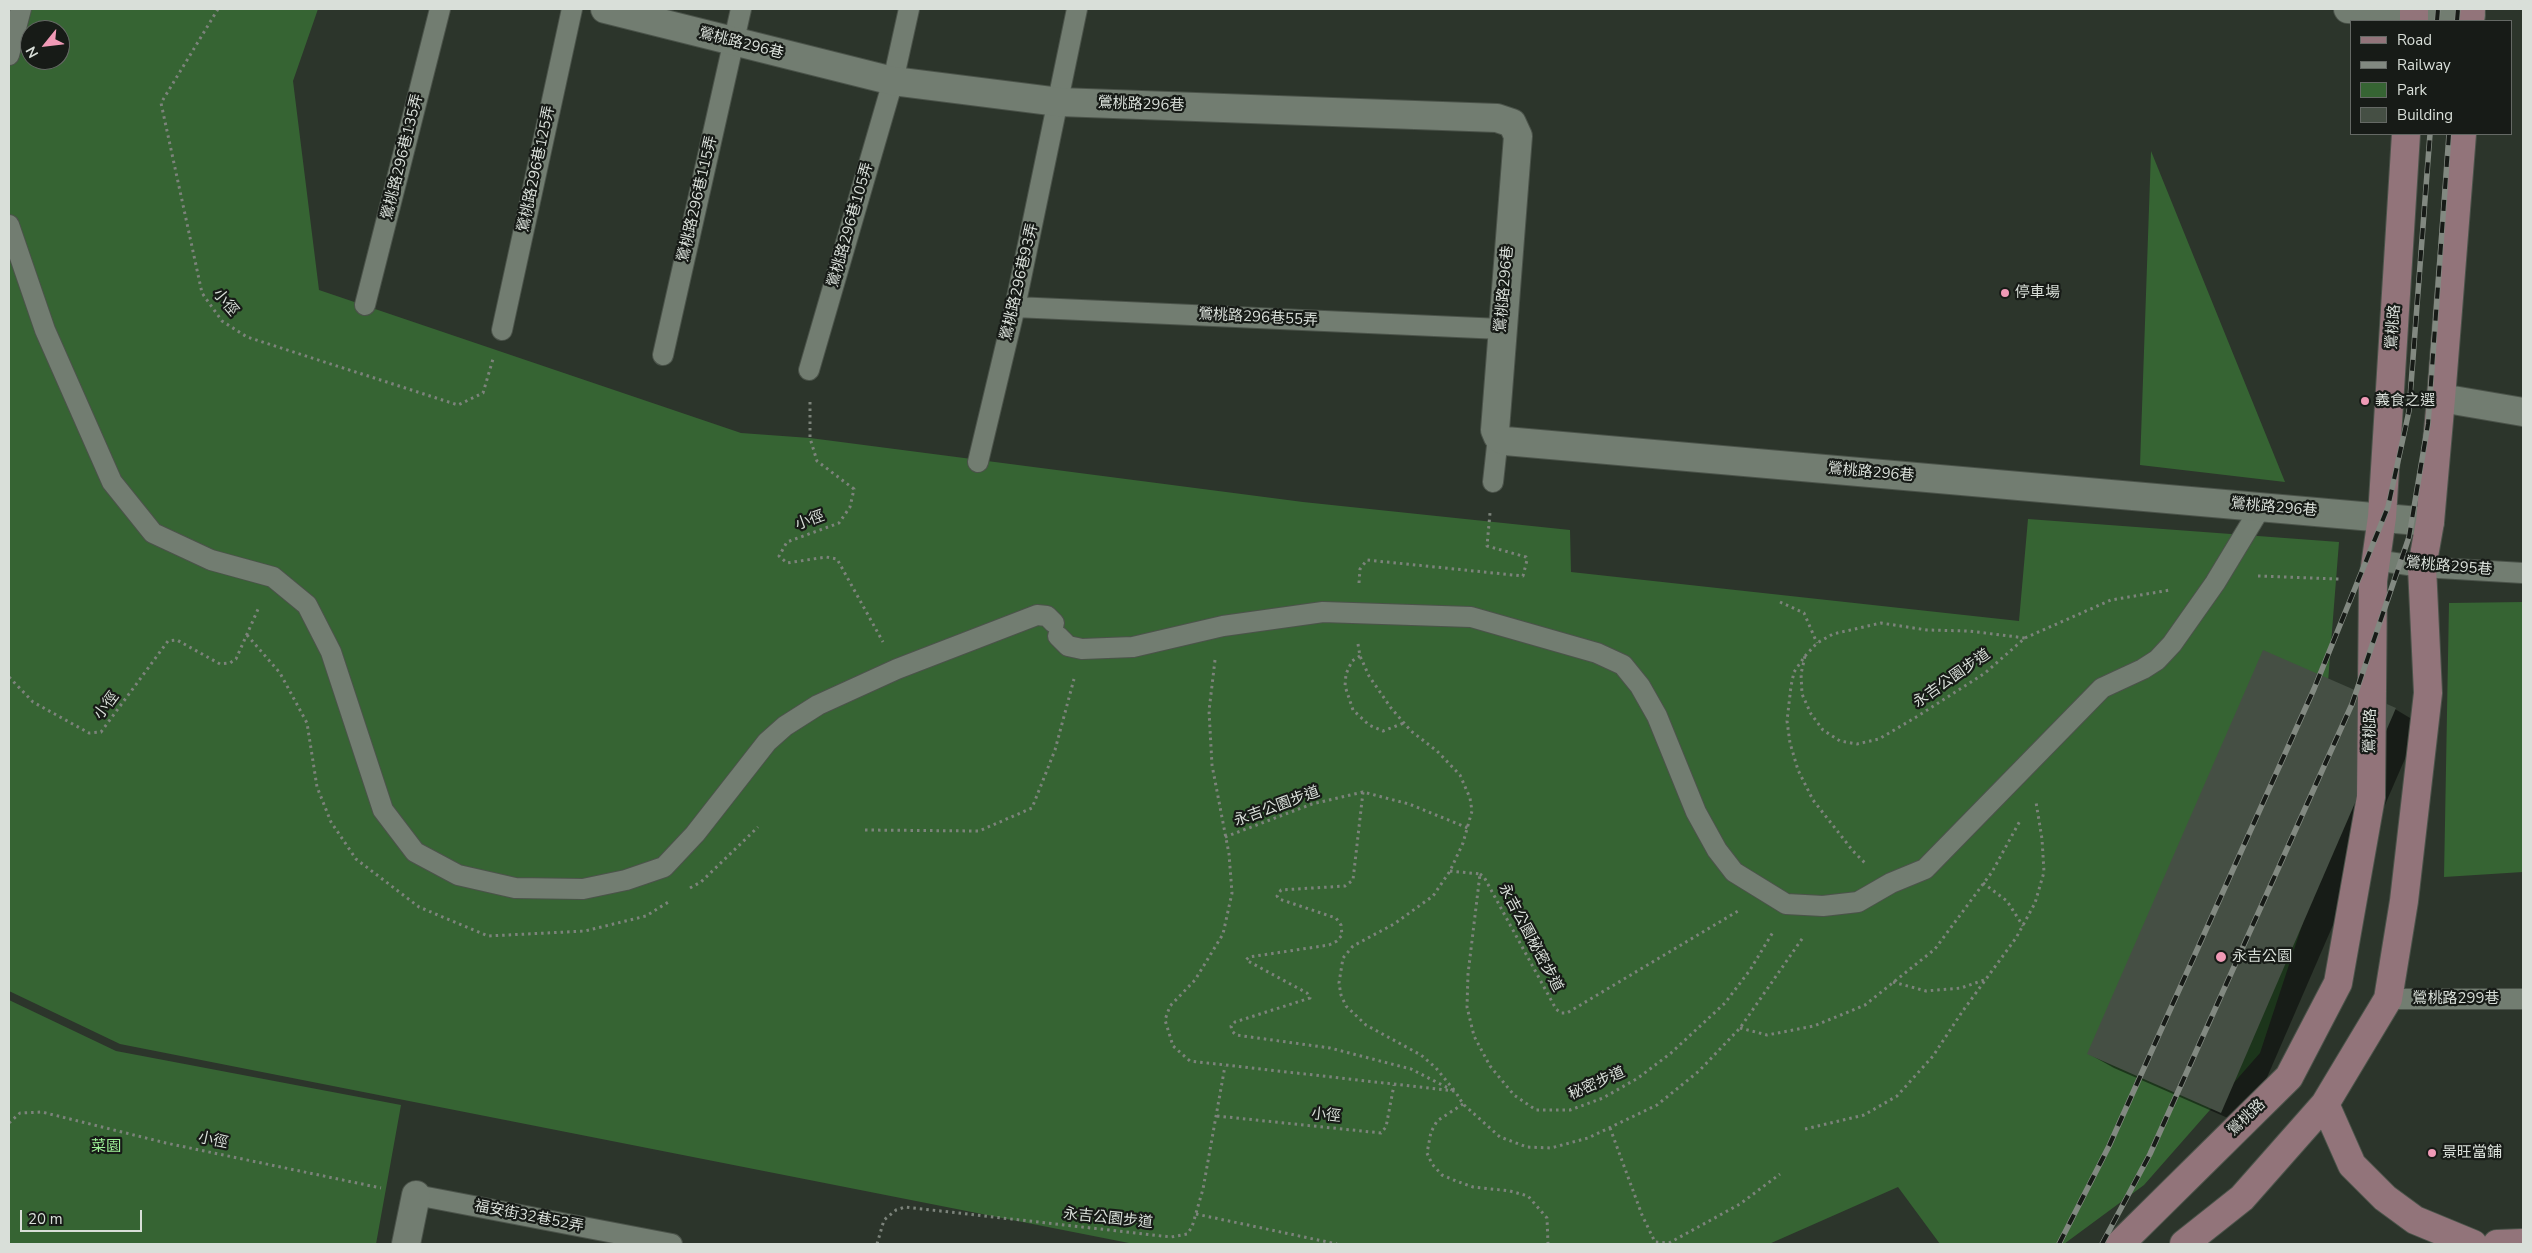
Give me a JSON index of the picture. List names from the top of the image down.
{
  "streets": {
    "main road": ["鶯桃路"],
    "street": ["鶯桃路296巷"],
    "lane": [
      "鶯桃路296巷135弄",
      "鶯桃路296巷125弄",
      "鶯桃路296巷115弄",
      "鶯桃路296巷105弄",
      "鶯桃路296巷93弄",
      "鶯桃路296巷55弄",
      "鶯桃路295巷",
      "鶯桃路299巷",
      "福安街32巷52弄"
    ],
    "path": [
      "小徑",
      "永吉公園步道",
      "永吉公園秘密步道",
      "秘密步道"
    ]
  },
  "crossings": [
    ["鶯桃路296巷", "鶯桃路296巷115弄"],
    ["鶯桃路296巷", "鶯桃路296巷105弄"],
    ["鶯桃路296巷", "鶯桃路296巷93弄"],
    ["鶯桃路296巷", "鶯桃路296巷55弄"],
    ["鶯桃路296巷", "鶯桃路"],
    ["鶯桃路296巷125弄", "小徑"],
    ["鶯桃路296巷105弄", "小徑"],
    ["鶯桃路296巷93弄", "鶯桃路296巷55弄"],
    ["小徑", "永吉公園步道"],
    ["小徑", "福安街32巷52弄"],
    ["鶯桃路", "鶯桃路295巷"],
    ["永吉公園秘密步道", "秘密步道"]
  ],
  "parks": ["菜園"],
  "places": [
    "停車場",
    "義食之選",
    "永吉公園",
    "景旺當鋪"
  ],
  "legend": [
    "Road",
    "Railway",
    "Park",
    "Building"
  ],
  "scale_bar": "20 m",
  "north": "bottom left"
}
